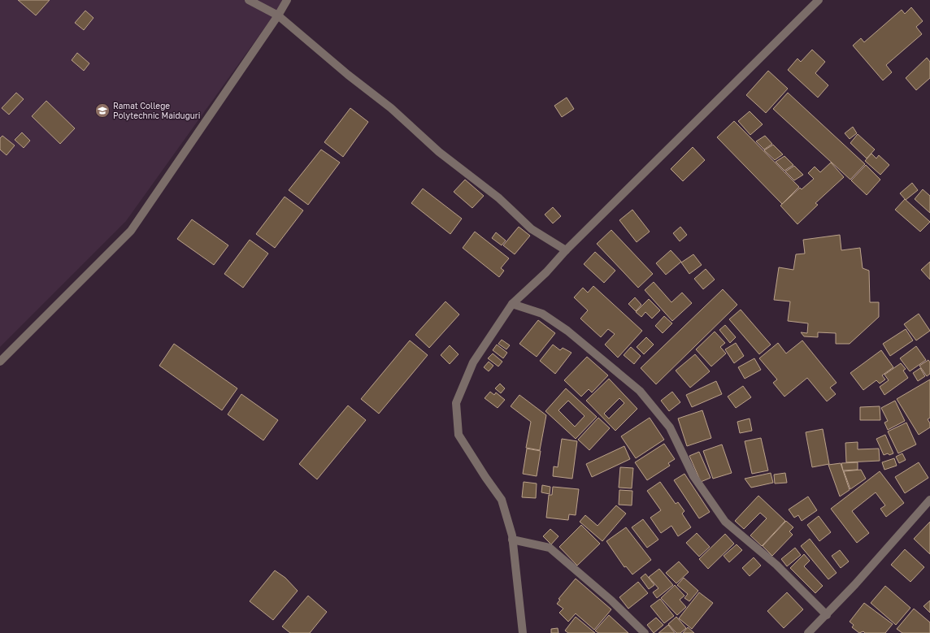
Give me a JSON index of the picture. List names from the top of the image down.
{
  "places": {
    "school or university": ["Ramat College Polytechnic Maiduguri"]
  }
}
